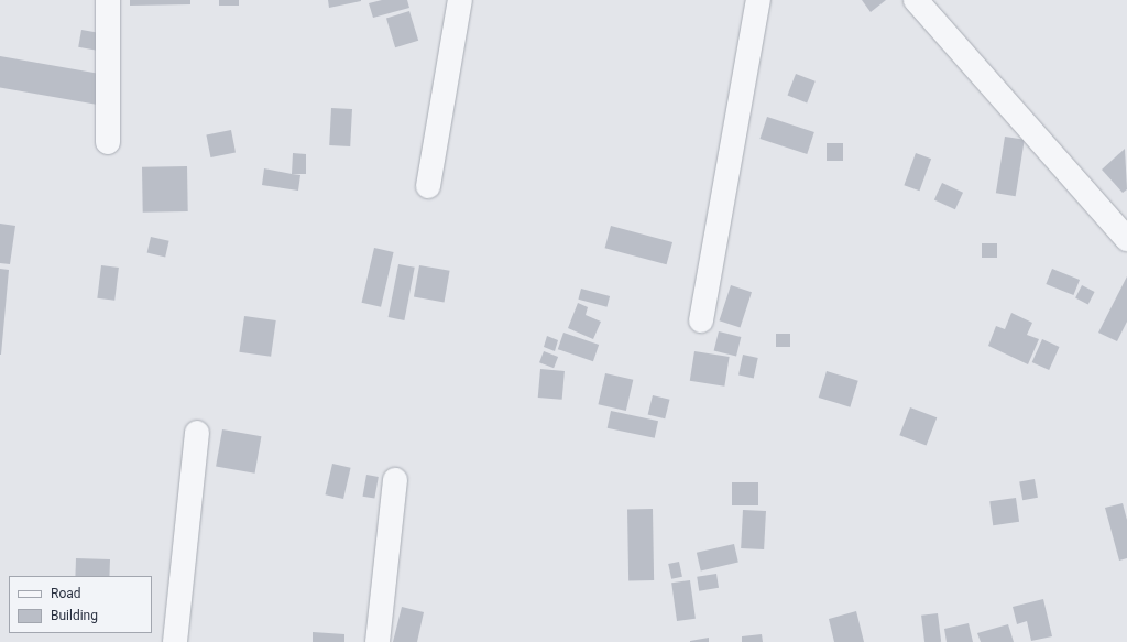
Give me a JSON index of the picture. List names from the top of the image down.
{
  "legend": ["Road", "Building"]
}
